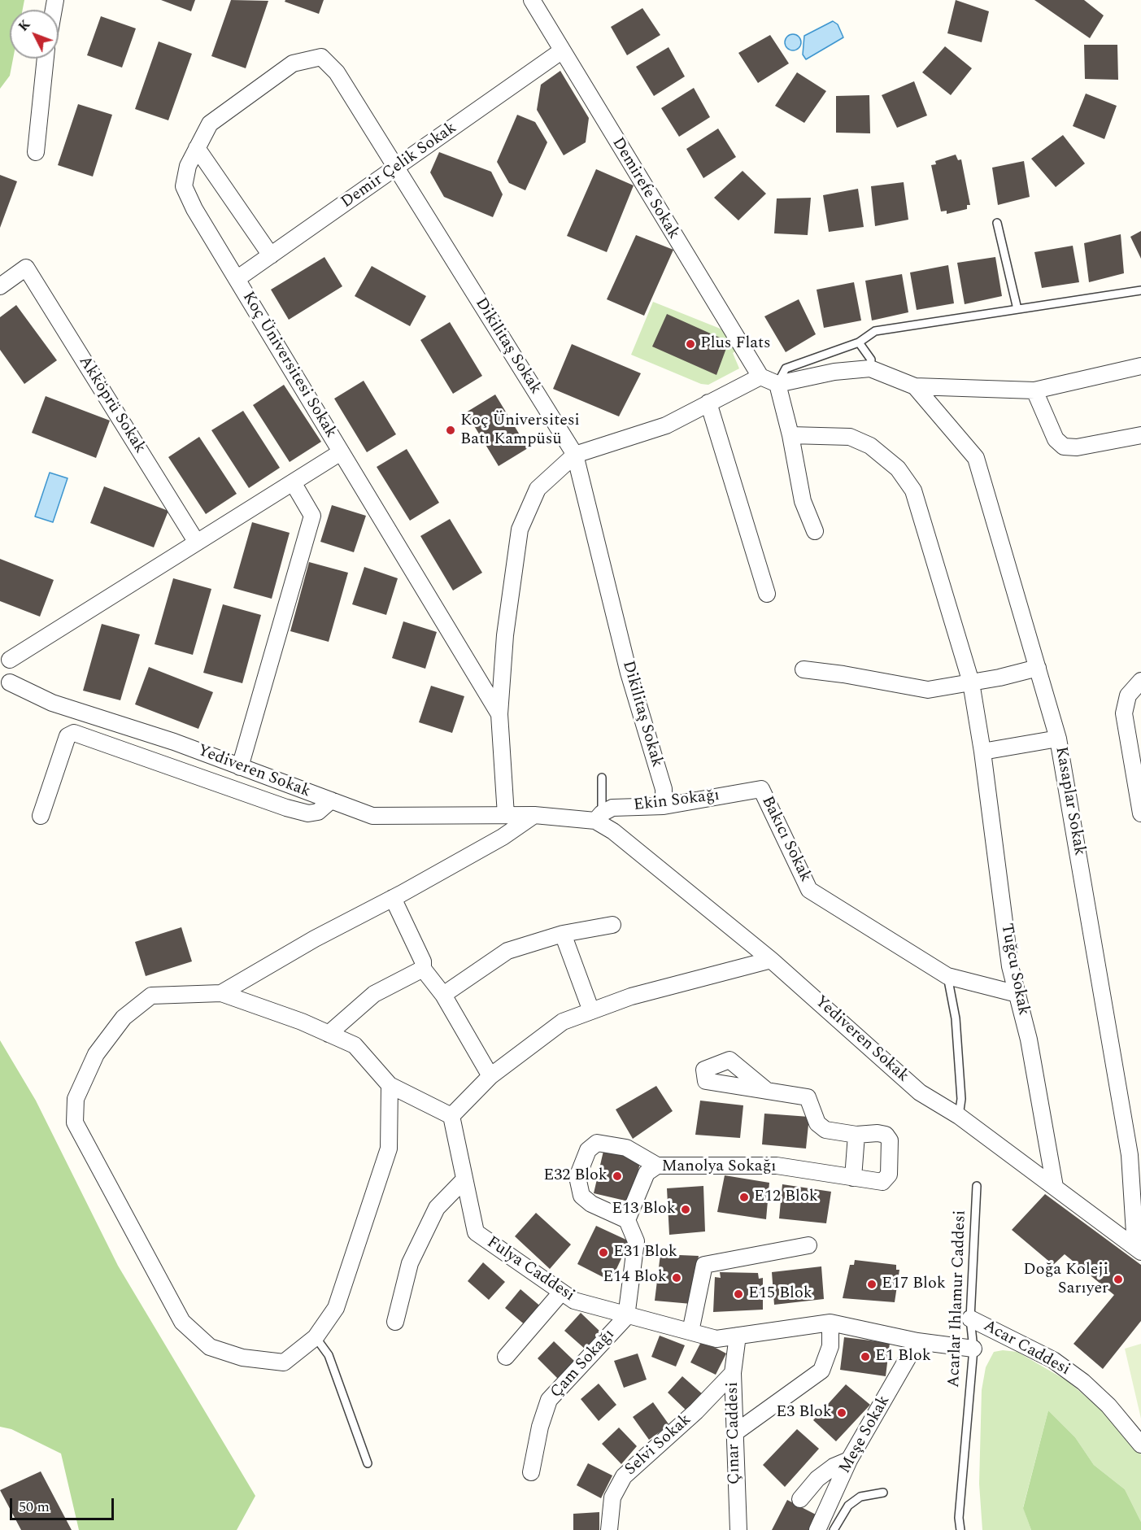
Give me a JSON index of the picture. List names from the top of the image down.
{
  "streets": {
    "street": [
      "Demir Çelik Sokak",
      "Demirefe Sokak",
      "Dikilitaş Sokak",
      "Koç Üniversitesi Sokak",
      "Akköprü Sokak",
      "Yediveren Sokak",
      "Ekin Sokağı",
      "Kasaplar Sokak",
      "Bakıcı Sokak",
      "Tuğcu Sokak",
      "Manolya Sokağı",
      "Fulya Caddesi",
      "Acar Caddesi",
      "Çam Sokağı",
      "Çınar Caddesi",
      "Meşe Sokak",
      "Selvi Sokak"
    ],
    "lane": ["Acarlar Ihlamur Caddesi"]
  },
  "crossings": [
    ["Demir Çelik Sokak", "Demirefe Sokak"],
    ["Demir Çelik Sokak", "Dikilitaş Sokak"],
    ["Demir Çelik Sokak", "Koç Üniversitesi Sokak"],
    ["Dikilitaş Sokak", "Koç Üniversitesi Sokak"],
    ["Dikilitaş Sokak", "Ekin Sokağı"],
    ["Yediveren Sokak", "Ekin Sokağı"],
    ["Yediveren Sokak", "Kasaplar Sokak"],
    ["Yediveren Sokak", "Tuğcu Sokak"],
    ["Ekin Sokağı", "Bakıcı Sokak"],
    ["Fulya Caddesi", "Acarlar Ihlamur Caddesi"],
    ["Fulya Caddesi", "Çam Sokağı"],
    ["Fulya Caddesi", "Çınar Caddesi"],
    ["Fulya Caddesi", "Meşe Sokak"],
    ["Acarlar Ihlamur Caddesi", "Acar Caddesi"],
    ["Çınar Caddesi", "Selvi Sokak"]
  ],
  "places": [
    "Plus Flats",
    "Koç Üniversitesi Batı Kampüsü",
    "E32 Blok",
    "E12 Blok",
    "E13 Blok",
    "E31 Blok",
    "E14 Blok",
    "Doğa Koleji Sarıyer",
    "E17 Blok",
    "E15 Blok",
    "E1 Blok",
    "E3 Blok"
  ],
  "scale_bar": "50 m",
  "north": "top left"
}
